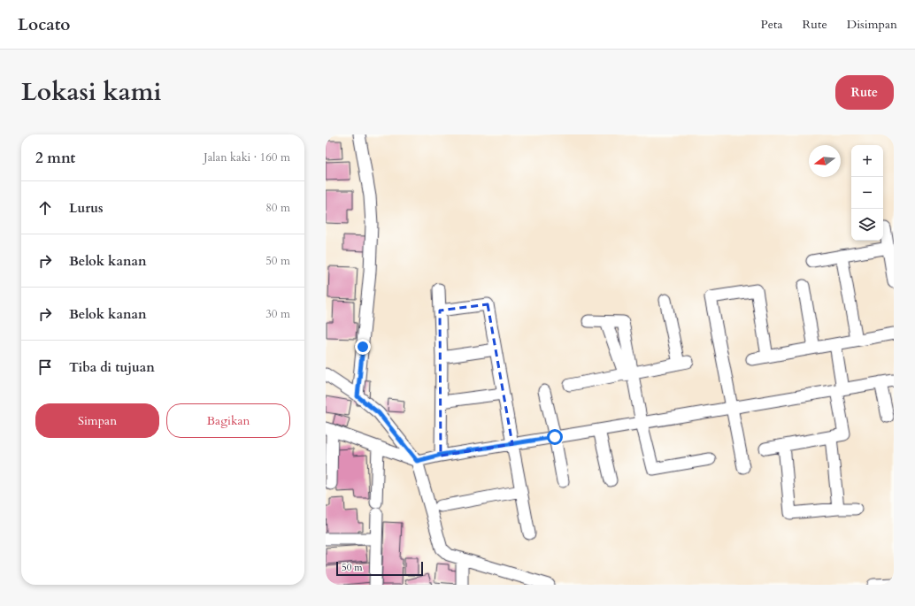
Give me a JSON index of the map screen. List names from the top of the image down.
{
  "scale_bar": "50 m",
  "north": "left",
  "page": {
    "header": "Locato",
    "nav": ["Peta", "Rute", "Disimpan"],
    "title": "Lokasi kami",
    "buttons": [
      "Rute",
      ["Simpan", "Bagikan"]
    ],
    "heading": ["2 mnt", "Jalan kaki · 160 m"],
    "map_buttons": ["+", "−"],
    "list": [
      ["Lurus", "80 m"],
      ["Belok kanan", "50 m"],
      ["Belok kanan", "30 m"],
      "Tiba di tujuan"
    ],
    "scale": "50 m"
  }
}
